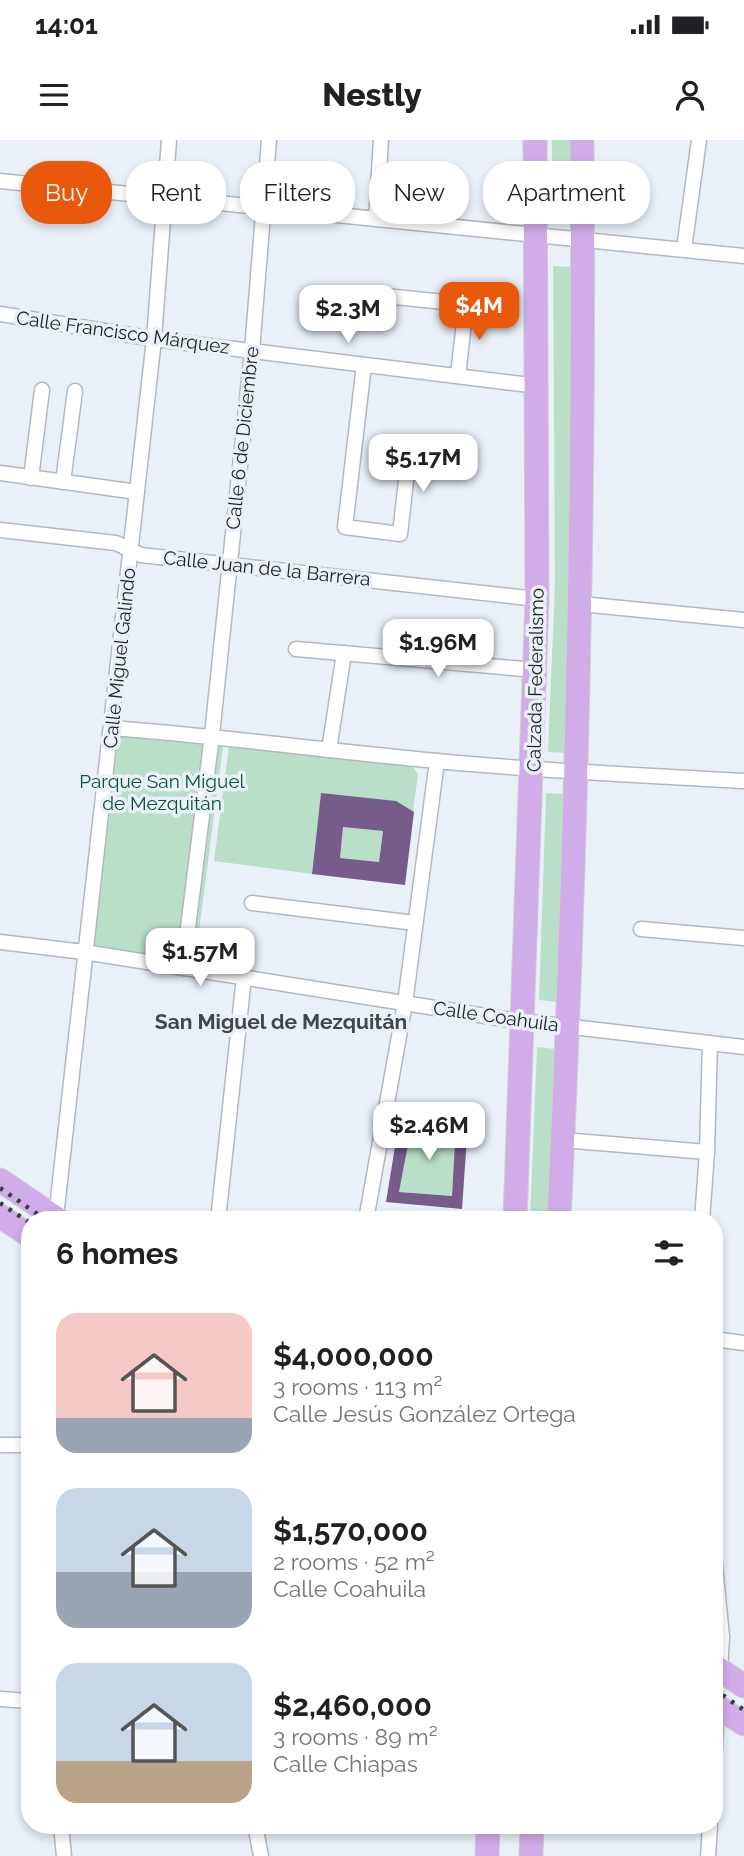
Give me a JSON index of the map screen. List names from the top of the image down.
{
  "streets": {
    "main road": ["Calzada Federalismo"],
    "street": [
      "Calle Francisco Márquez",
      "Calle 6 de Diciembre",
      "Calle Juan de la Barrera",
      "Calle Miguel Galindo",
      "Calle Coahuila"
    ]
  },
  "crossings": [
    ["Calle Francisco Márquez", "Calle 6 de Diciembre"],
    ["Calle Francisco Márquez", "Calle Miguel Galindo"],
    ["Calle Francisco Márquez", "Calzada Federalismo"],
    ["Calle 6 de Diciembre", "Calle Juan de la Barrera"],
    ["Calle 6 de Diciembre", "Calle Coahuila"],
    ["Calle Juan de la Barrera", "Calle Miguel Galindo"],
    ["Calle Juan de la Barrera", "Calzada Federalismo"],
    ["Calle Miguel Galindo", "Calle Coahuila"],
    ["Calzada Federalismo", "Calle Coahuila"]
  ],
  "districts": ["San Miguel de Mezquitán"],
  "parks": ["Parque San Miguel de Mezquitán"],
  "page": {
    "status": "14:01",
    "header": "Nestly",
    "chip": [
      "Buy",
      "Rent",
      "Filters",
      "New",
      "Apartment"
    ],
    "price": [
      "$4M",
      "$2.3M",
      "$5.17M",
      "$1.96M",
      "$1.57M",
      "$2.46M"
    ],
    "heading": "6 homes",
    "list": [
      {
        "name": "$4,000,000",
        "note": "3 rooms · 113 m² · Calle Jesús González Ortega"
      },
      {
        "name": "$1,570,000",
        "note": "2 rooms · 52 m² · Calle Coahuila"
      },
      {
        "name": "$2,460,000",
        "note": "3 rooms · 89 m² · Calle Chiapas"
      }
    ]
  }
}
